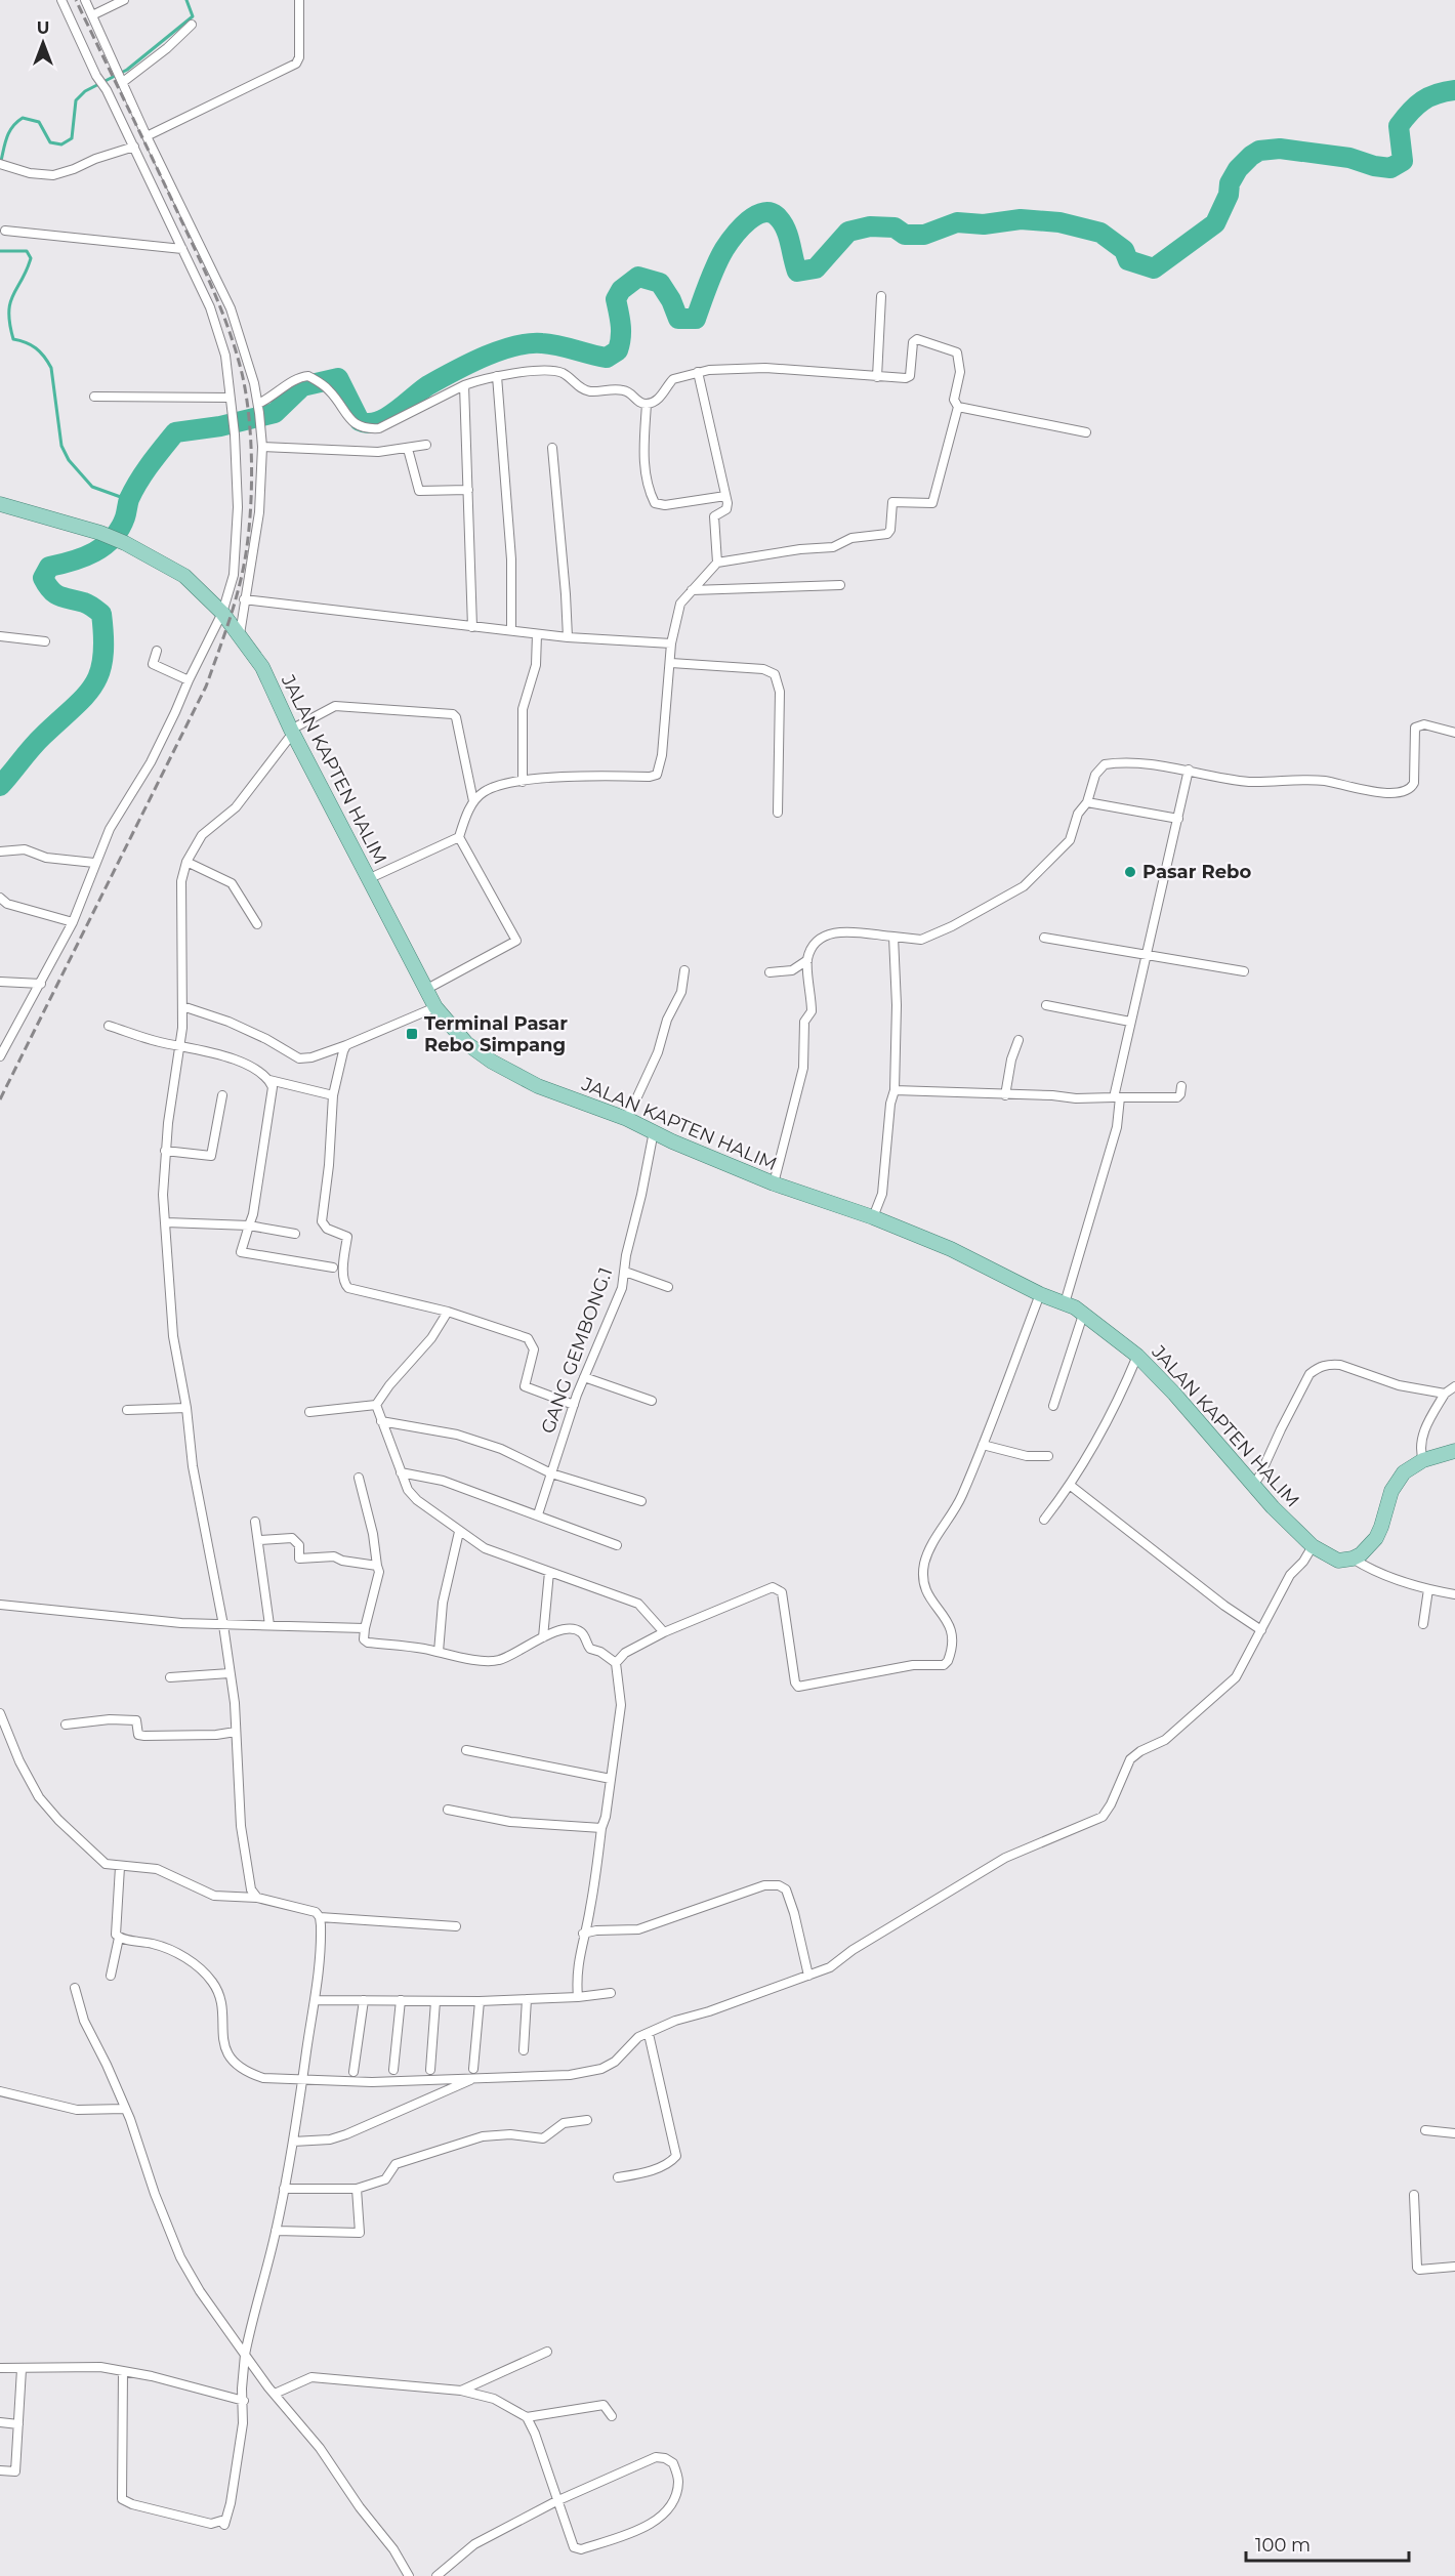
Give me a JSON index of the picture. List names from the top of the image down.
{
  "streets": {
    "main road": ["JALAN KAPTEN HALIM"],
    "street": ["GANG GEMBONG.1"]
  },
  "crossings": [
    ["JALAN KAPTEN HALIM", "GANG GEMBONG.1"]
  ],
  "places": {
    "other": ["Pasar Rebo"],
    "transit": ["Terminal Pasar Rebo Simpang"]
  },
  "scale_bar": "100 m",
  "north": "top"
}
